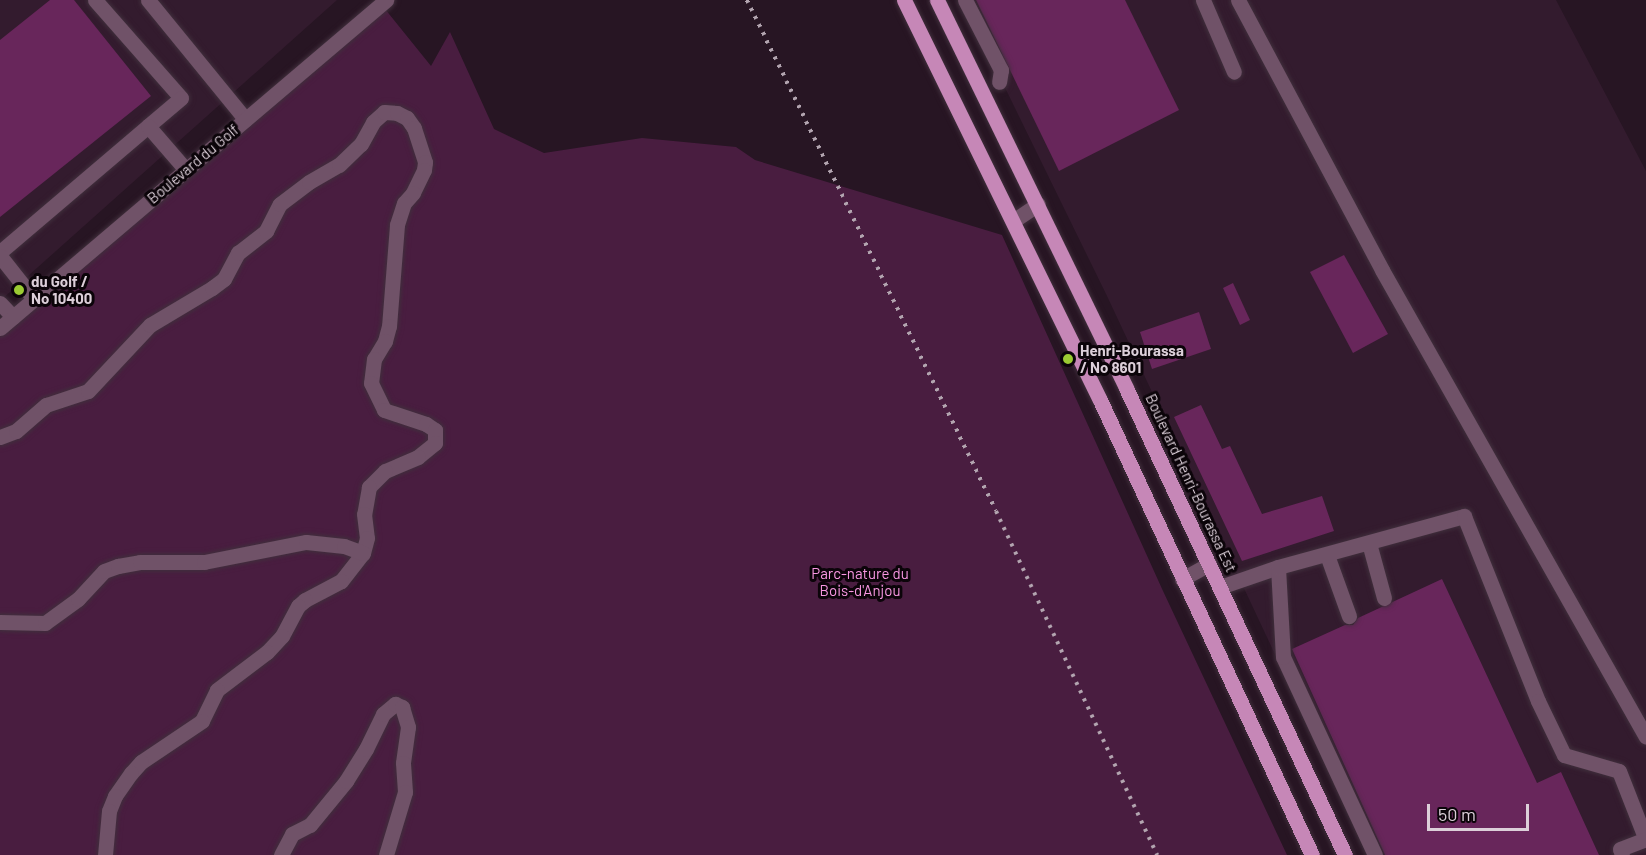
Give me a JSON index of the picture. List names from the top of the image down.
{
  "streets": {
    "main road": ["Boulevard Henri-Bourassa Est"],
    "street": ["Boulevard du Golf"]
  },
  "parks": ["Parc-nature du Bois-d'Anjou"],
  "places": ["du Golf / No 10400", "Henri-Bourassa / No 8601"],
  "scale_bar": "50 m"
}
